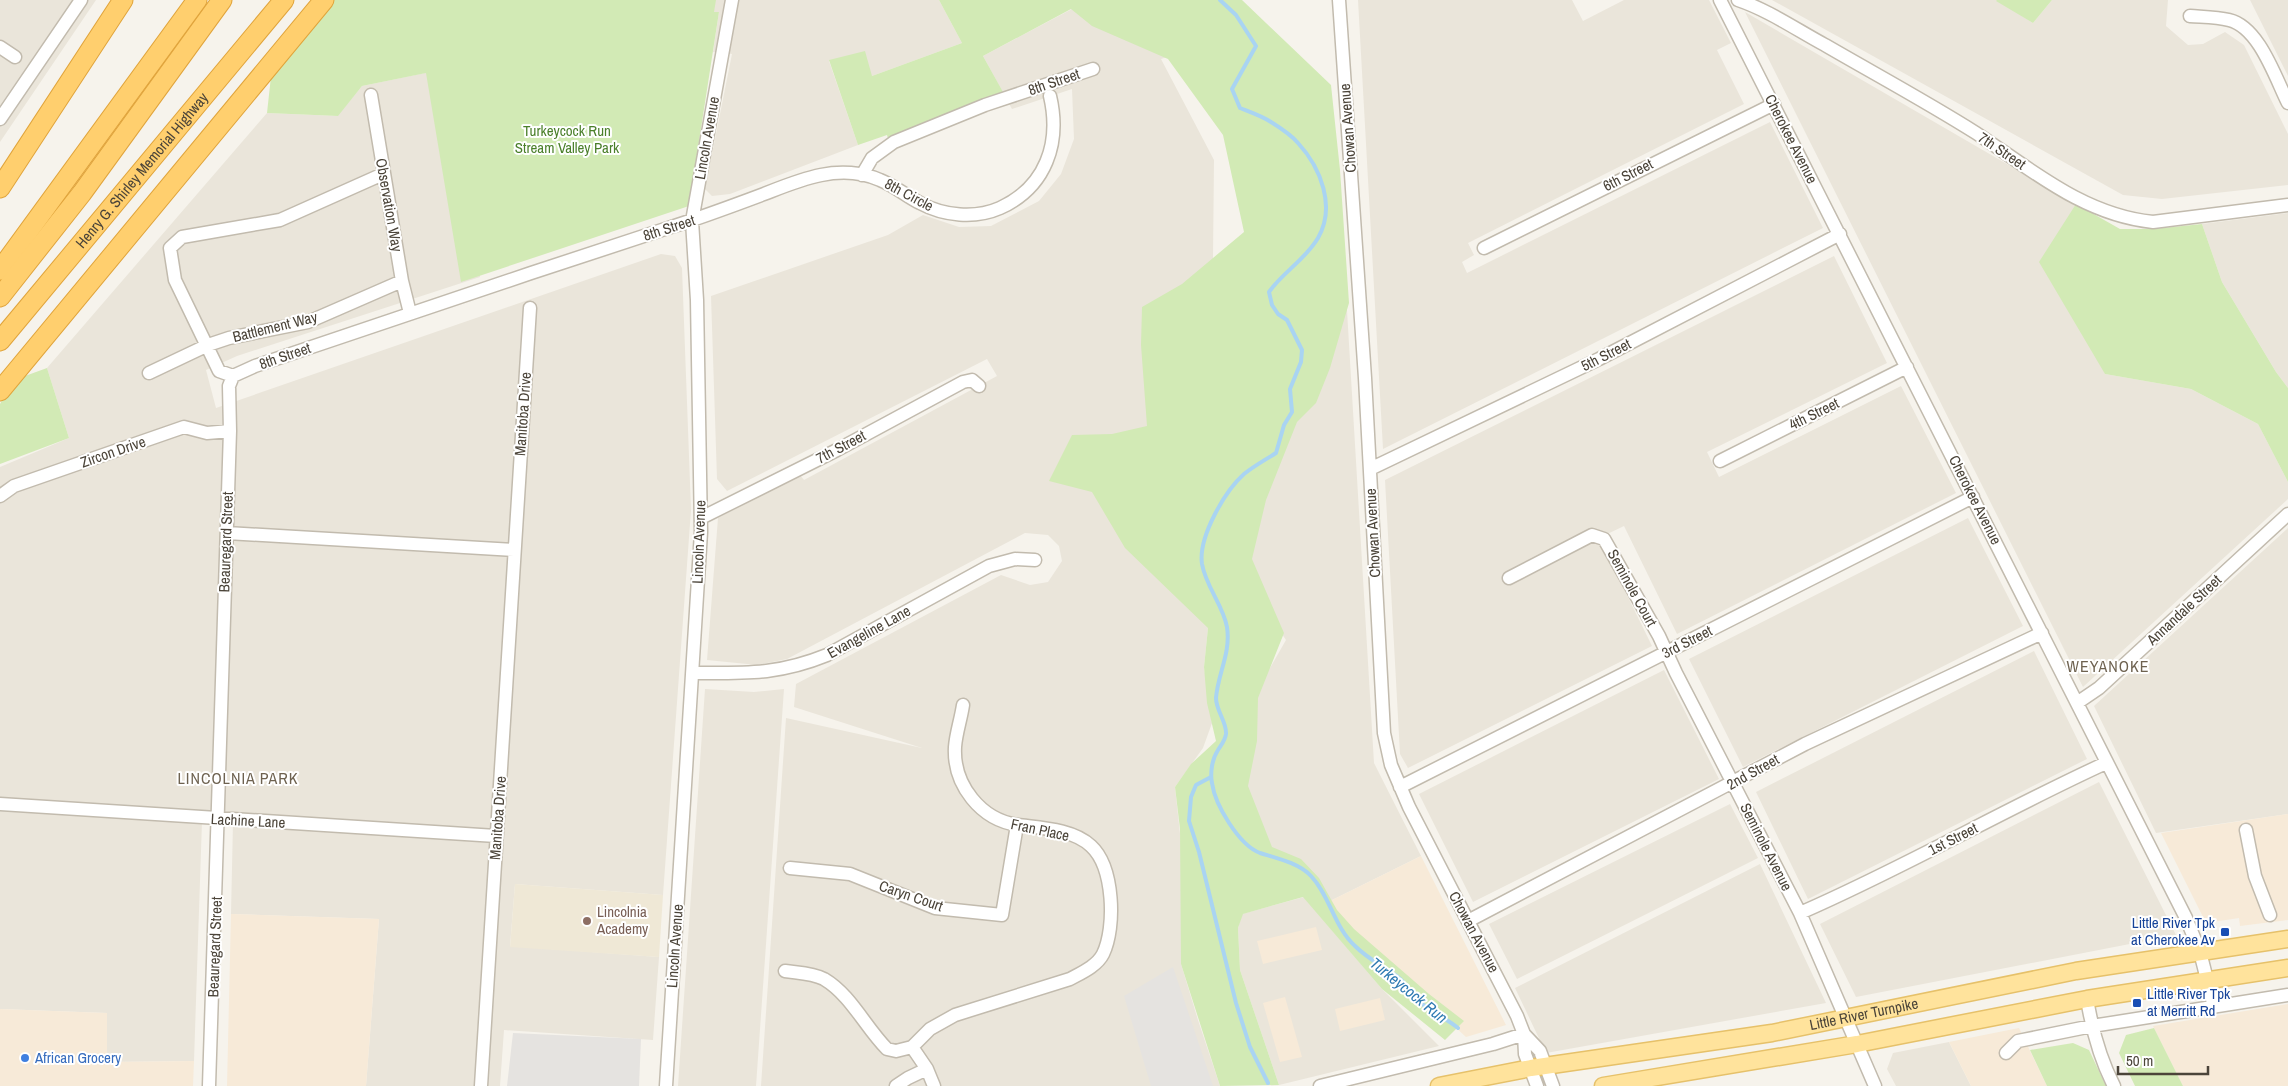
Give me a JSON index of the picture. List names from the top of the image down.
{
  "streets": {
    "highway": ["Henry G. Shirley Memorial Highway"],
    "main road": ["Little River Turnpike"],
    "street": [
      "8th Street",
      "Chowan Avenue",
      "Lincoln Avenue",
      "Cherokee Avenue",
      "7th Street",
      "6th Street",
      "8th Circle",
      "Observation Way",
      "Battlement Way",
      "5th Street",
      "Manitoba Drive",
      "4th Street",
      "Zircon Drive",
      "Beauregard Street",
      "Seminole Court",
      "Annandale Street",
      "Evangeline Lane",
      "3rd Street",
      "2nd Street",
      "Lachine Lane",
      "Fran Place",
      "1st Street",
      "Seminole Avenue",
      "Caryn Court"
    ]
  },
  "crossings": [
    ["8th Street", "Lincoln Avenue"],
    ["8th Street", "8th Circle"],
    ["8th Street", "Observation Way"],
    ["8th Street", "Beauregard Street"],
    ["Chowan Avenue", "5th Street"],
    ["Chowan Avenue", "3rd Street"],
    ["Chowan Avenue", "2nd Street"],
    ["Chowan Avenue", "Little River Turnpike"],
    ["Lincoln Avenue", "7th Street"],
    ["Lincoln Avenue", "Evangeline Lane"],
    ["Cherokee Avenue", "6th Street"],
    ["Cherokee Avenue", "5th Street"],
    ["Cherokee Avenue", "4th Street"],
    ["Cherokee Avenue", "Annandale Street"],
    ["Cherokee Avenue", "3rd Street"],
    ["Cherokee Avenue", "2nd Street"],
    ["Cherokee Avenue", "1st Street"],
    ["Cherokee Avenue", "Little River Turnpike"],
    ["Observation Way", "Battlement Way"],
    ["Manitoba Drive", "Lachine Lane"],
    ["Zircon Drive", "Beauregard Street"],
    ["Beauregard Street", "Lachine Lane"],
    ["Seminole Court", "3rd Street"],
    ["Seminole Court", "Seminole Avenue"],
    ["3rd Street", "Seminole Avenue"],
    ["2nd Street", "Seminole Avenue"],
    ["Fran Place", "Caryn Court"],
    ["1st Street", "Seminole Avenue"],
    ["Seminole Avenue", "Little River Turnpike"]
  ],
  "districts": ["WEYANOKE", "LINCOLNIA PARK"],
  "water": ["Turkeycock Run"],
  "parks": ["Turkeycock Run Stream Valley Park"],
  "places": {
    "other": ["Lincolnia Academy", "African Grocery"],
    "transit": ["Little River Tpk at Cherokee Av", "Little River Tpk at Merritt Rd"]
  },
  "scale_bar": "50 m"
}
